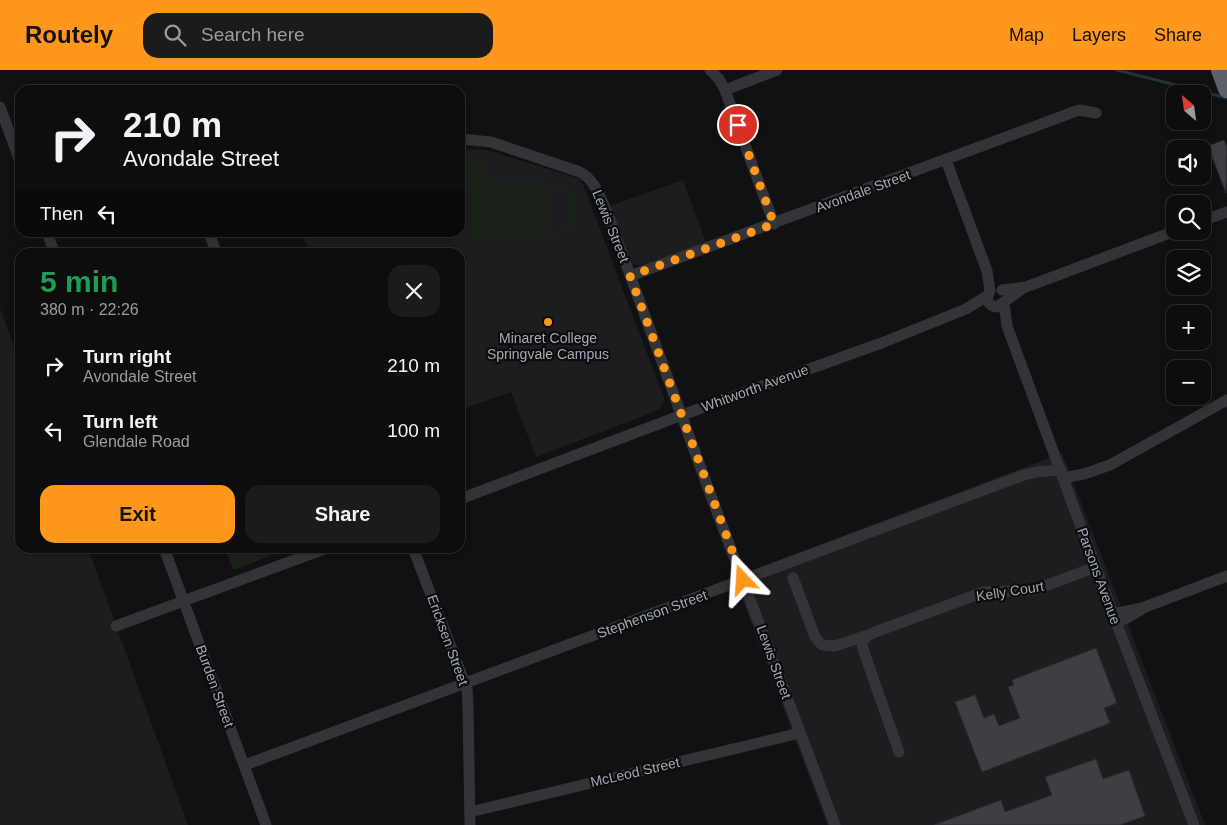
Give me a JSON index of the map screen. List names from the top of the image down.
{
  "streets": {
    "street": [
      "Avondale Street",
      "Lewis Street",
      "Whitworth Avenue",
      "Parsons Avenue",
      "Kelly Court",
      "Stephenson Street",
      "Ericksen Street",
      "Burden Street",
      "McLeod Street"
    ]
  },
  "crossings": [
    ["Avondale Street", "Lewis Street"],
    ["Avondale Street", "Parsons Avenue"],
    ["Lewis Street", "Whitworth Avenue"],
    ["Lewis Street", "Stephenson Street"],
    ["Lewis Street", "McLeod Street"],
    ["Whitworth Avenue", "Parsons Avenue"],
    ["Parsons Avenue", "Kelly Court"],
    ["Parsons Avenue", "Stephenson Street"],
    ["Stephenson Street", "Ericksen Street"],
    ["Stephenson Street", "Burden Street"],
    ["Ericksen Street", "McLeod Street"]
  ],
  "places": ["Minaret College Springvale Campus"],
  "north": "top left",
  "page": {
    "header": "Routely",
    "search": "Search here",
    "nav": ["Map", "Layers", "Share"],
    "map_buttons": ["+", "−"],
    "turn": ["210 m", "Avondale Street"],
    "then": "Then",
    "heading": ["5 min", "380 m · 22:26"],
    "list": [
      {
        "name": "Turn right",
        "note": "Avondale Street",
        "value": "210 m"
      },
      {
        "name": "Turn left",
        "note": "Glendale Road",
        "value": "100 m"
      }
    ],
    "buttons": ["Exit", "Share"]
  }
}
